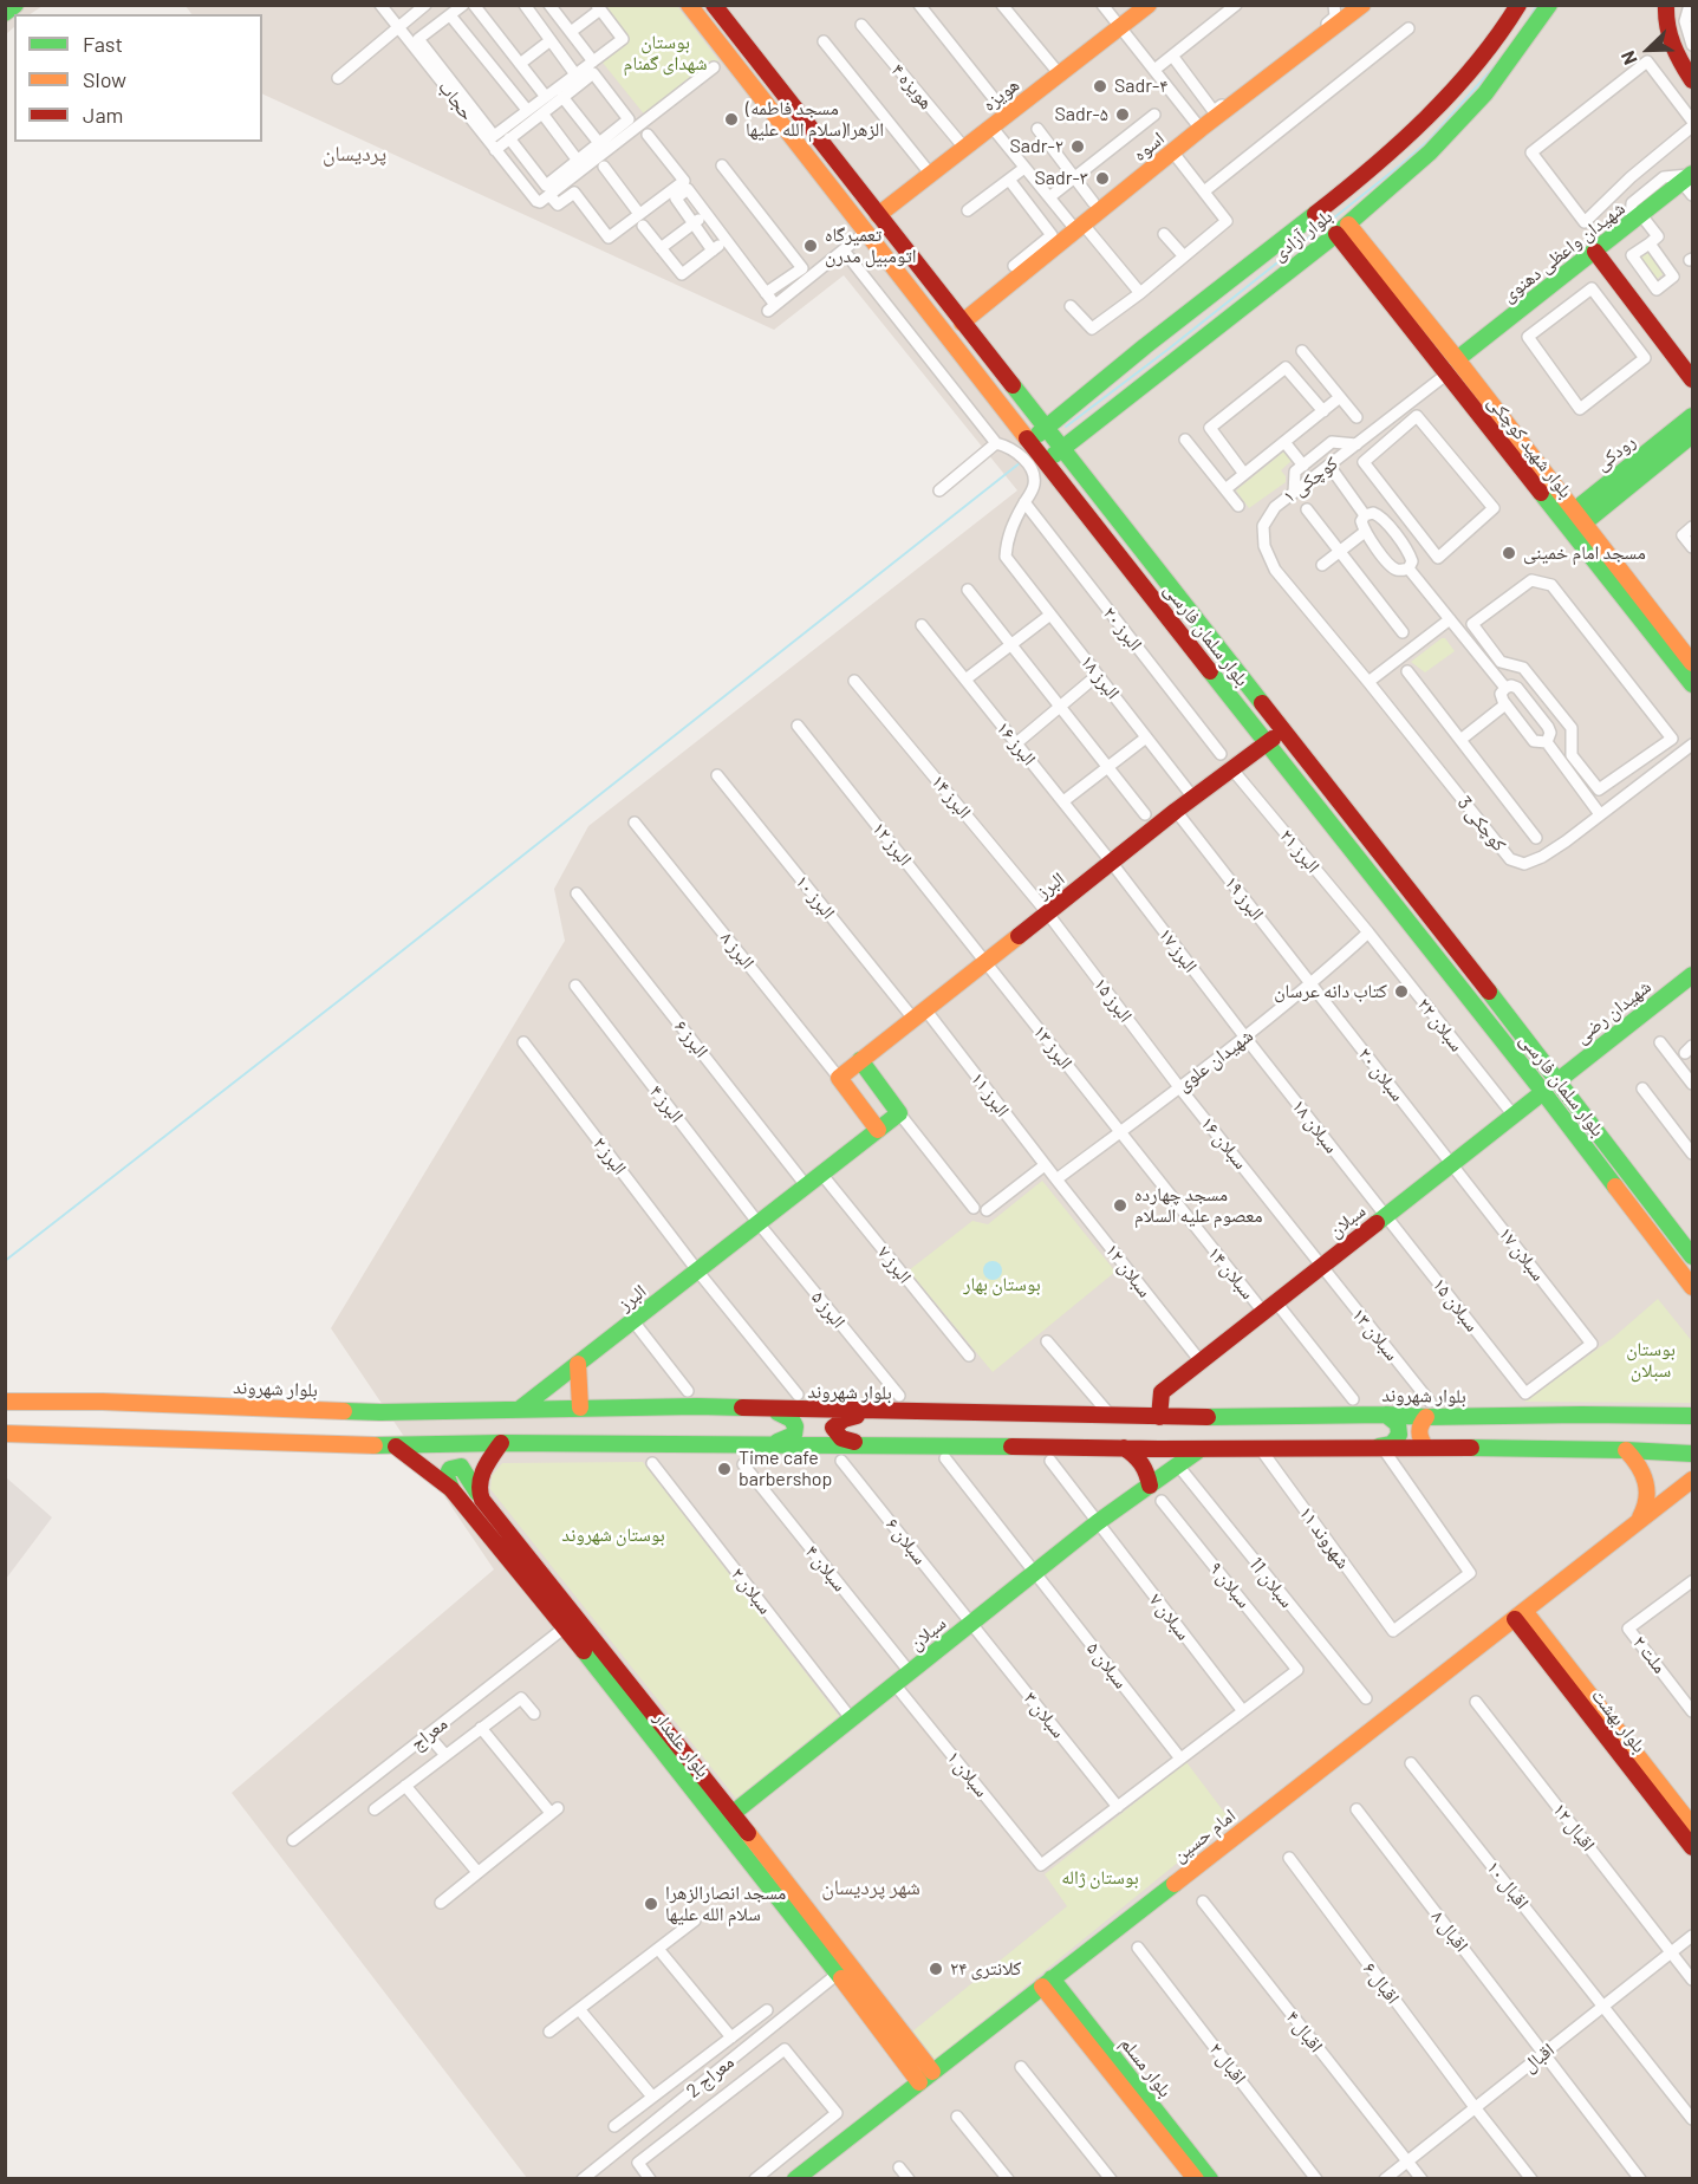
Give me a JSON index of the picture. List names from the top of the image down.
{
  "streets": {
    "main road": [
      "هویزه",
      "اسوه",
      "بلوار آزادی",
      "شهیدان واعظی دهنوی",
      "بلوار شهید کوچکی",
      "رودکی",
      "بلوار سلمان فارسی",
      "البرز",
      "شهیدان رضی",
      "سبلان",
      "بلوار شهروند",
      "بلوار بهشت",
      "بلوار علمدار",
      "امام حسین",
      "بلوار مسلم"
    ],
    "street": [
      "هویزه ۴",
      "حجاب",
      "کوچکی ۱",
      "البرز ۲۰",
      "البرز ۱۸",
      "البرز ۱۶",
      "البرز ۱۴",
      "کوچکی 3",
      "البرز ۱۲",
      "البرز ۲۱",
      "البرز ۱۰",
      "البرز ۱۹",
      "البرز ۸",
      "البرز ۱۷",
      "البرز ۱۵",
      "سبلان ۲۲",
      "البرز ۶",
      "البرز ۱۳",
      "شهیدان علوی",
      "سبلان ۲۰",
      "البرز ۱۱",
      "البرز ۴",
      "سبلان ۱۸",
      "سبلان ۱۶",
      "البرز ۲",
      "سبلان ۱۷",
      "البرز ۷",
      "سبلان ۱۲",
      "سبلان ۱۴",
      "سبلان ۱۵",
      "البرز ۵",
      "سبلان ۱۳",
      "شهروند ۱۱",
      "سبلان ۶",
      "سبلان ۴",
      "سبلان 11",
      "سبلان ۹",
      "سبلان ۲",
      "سبلان ۷",
      "ملت ۲",
      "سبلان ۵",
      "سبلان ۳",
      "معراج",
      "سبلان ۱",
      "اقبال ۱۲",
      "اقبال ۱۰",
      "اقبال ۸",
      "اقبال ۶",
      "اقبال ۴",
      "اقبال",
      "اقبال ۲",
      "معراج 2"
    ]
  },
  "crossings": [
    ["هویزه ۴", "هویزه"],
    ["هویزه", "بلوار سلمان فارسی"],
    ["اسوه", "بلوار سلمان فارسی"],
    ["بلوار آزادی", "بلوار شهید کوچکی"],
    ["بلوار آزادی", "بلوار سلمان فارسی"],
    ["شهیدان واعظی دهنوی", "بلوار شهید کوچکی"],
    ["شهیدان واعظی دهنوی", "کوچکی ۱"],
    ["بلوار شهید کوچکی", "رودکی"],
    ["بلوار شهید کوچکی", "کوچکی ۱"],
    ["کوچکی ۱", "کوچکی 3"],
    ["البرز ۲۰", "البرز ۱۸"],
    ["بلوار سلمان فارسی", "البرز"],
    ["بلوار سلمان فارسی", "شهیدان رضی"],
    ["بلوار سلمان فارسی", "سبلان"],
    ["البرز ۱۸", "البرز"],
    ["البرز ۱۶", "البرز"],
    ["البرز ۱۶", "البرز ۱۷"],
    ["البرز ۱۴", "البرز"],
    ["البرز ۱۴", "البرز ۱۵"],
    ["البرز ۱۲", "البرز"],
    ["البرز ۱۲", "البرز ۱۳"],
    ["البرز ۲۱", "البرز"],
    ["البرز ۲۱", "سبلان ۲۲"],
    ["البرز ۲۱", "شهیدان علوی"],
    ["البرز", "البرز ۱۰"],
    ["البرز", "البرز ۱۹"],
    ["البرز", "البرز ۸"],
    ["البرز", "البرز ۱۷"],
    ["البرز", "البرز ۱۵"],
    ["البرز", "البرز ۶"],
    ["البرز", "البرز ۱۳"],
    ["البرز", "البرز ۱۱"],
    ["البرز", "البرز ۴"],
    ["البرز", "البرز ۲"],
    ["البرز", "البرز ۷"],
    ["البرز", "البرز ۵"],
    ["البرز", "بلوار شهروند"],
    ["البرز ۱۰", "البرز ۱۱"],
    ["البرز ۱۹", "شهیدان علوی"],
    ["البرز ۱۹", "سبلان ۲۰"],
    ["البرز ۱۷", "شهیدان علوی"],
    ["البرز ۱۷", "سبلان ۱۸"],
    ["البرز ۱۵", "شهیدان علوی"],
    ["البرز ۱۵", "سبلان ۱۶"],
    ["سبلان ۲۲", "شهیدان علوی"],
    ["سبلان ۲۲", "سبلان"],
    ["البرز ۱۳", "شهیدان علوی"],
    ["البرز ۱۳", "سبلان ۱۴"],
    ["شهیدان علوی", "سبلان ۲۰"],
    ["شهیدان علوی", "البرز ۱۱"],
    ["شهیدان علوی", "سبلان ۱۸"],
    ["شهیدان علوی", "سبلان ۱۶"],
    ["شهیدان علوی", "سبلان ۱۲"],
    ["شهیدان علوی", "سبلان ۱۴"],
    ["سبلان ۲۰", "سبلان"],
    ["سبلان ۲۰", "سبلان ۱۷"],
    ["البرز ۱۱", "سبلان ۱۲"],
    ["البرز ۴", "البرز ۵"],
    ["سبلان ۱۸", "سبلان"],
    ["سبلان ۱۸", "سبلان ۱۵"],
    ["سبلان ۱۶", "سبلان"],
    ["سبلان ۱۶", "سبلان ۱۳"],
    ["سبلان", "سبلان ۱۷"],
    ["سبلان", "سبلان ۱۲"],
    ["سبلان", "سبلان ۱۴"],
    ["سبلان", "سبلان ۱۵"],
    ["سبلان", "سبلان ۱۳"],
    ["سبلان", "بلوار شهروند"],
    ["سبلان", "سبلان ۶"],
    ["سبلان", "سبلان ۴"],
    ["سبلان", "سبلان 11"],
    ["سبلان", "سبلان ۲"],
    ["سبلان", "سبلان ۷"],
    ["سبلان", "سبلان ۵"],
    ["سبلان", "سبلان ۳"],
    ["سبلان", "بلوار علمدار"],
    ["سبلان", "سبلان ۱"],
    ["سبلان ۱۷", "سبلان ۱۵"],
    ["سبلان ۱۳", "بلوار شهروند"],
    ["سبلان ۶", "سبلان ۳"],
    ["سبلان ۹", "سبلان ۷"],
    ["سبلان ۳", "سبلان ۱"],
    ["بلوار بهشت", "امام حسین"],
    ["معراج", "بلوار علمدار"],
    ["بلوار علمدار", "امام حسین"],
    ["بلوار علمدار", "معراج 2"],
    ["اقبال ۱۲", "اقبال"],
    ["امام حسین", "بلوار مسلم"],
    ["اقبال ۱۰", "اقبال"],
    ["اقبال ۸", "اقبال"],
    ["اقبال ۶", "اقبال"],
    ["اقبال ۴", "اقبال"]
  ],
  "districts": ["پردیسان", "شهر پردیسان"],
  "parks": [
    "بوستان شهدای گمنام",
    "بوستان بهار",
    "بوستان سبلان",
    "بوستان شهروند",
    "بوستان ژاله"
  ],
  "places": [
    "Sadr-۴",
    "Sadr-۵",
    "(مسجد فاطمه الزهرا(سلام الله علیها",
    "Sadr-۲",
    "Sadr-۳",
    "تعمیرگاه اتومبیل مدرن",
    "مسجد امام خمینی",
    "کتاب دانه عرسان",
    "مسجد چهارده معصوم علیه السلام",
    "Time cafe barbershop",
    "مسجد انصارالزهرا سلام الله علیها",
    "کلانتری ۲۴"
  ],
  "legend": ["Fast", "Slow", "Jam"],
  "north": "bottom left"
}
